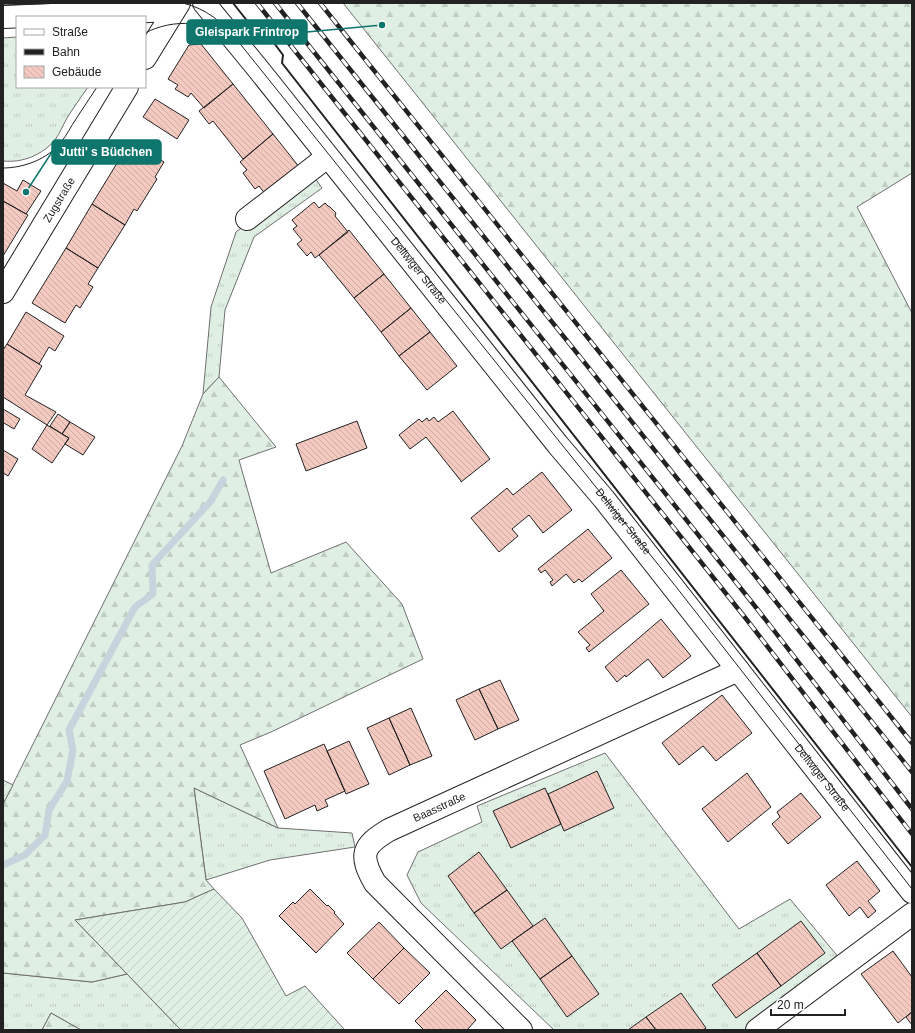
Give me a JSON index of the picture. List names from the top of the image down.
{
  "streets": {
    "street": ["Zugstraße", "Dellwiger Straße", "Baasstraße"]
  },
  "crossings": [
    ["Dellwiger Straße", "Baasstraße"]
  ],
  "places": ["Gleispark Frintrop", "Jutti' s Büdchen"],
  "legend": ["Straße", "Bahn", "Gebäude"],
  "scale_bar": "20 m"
}
